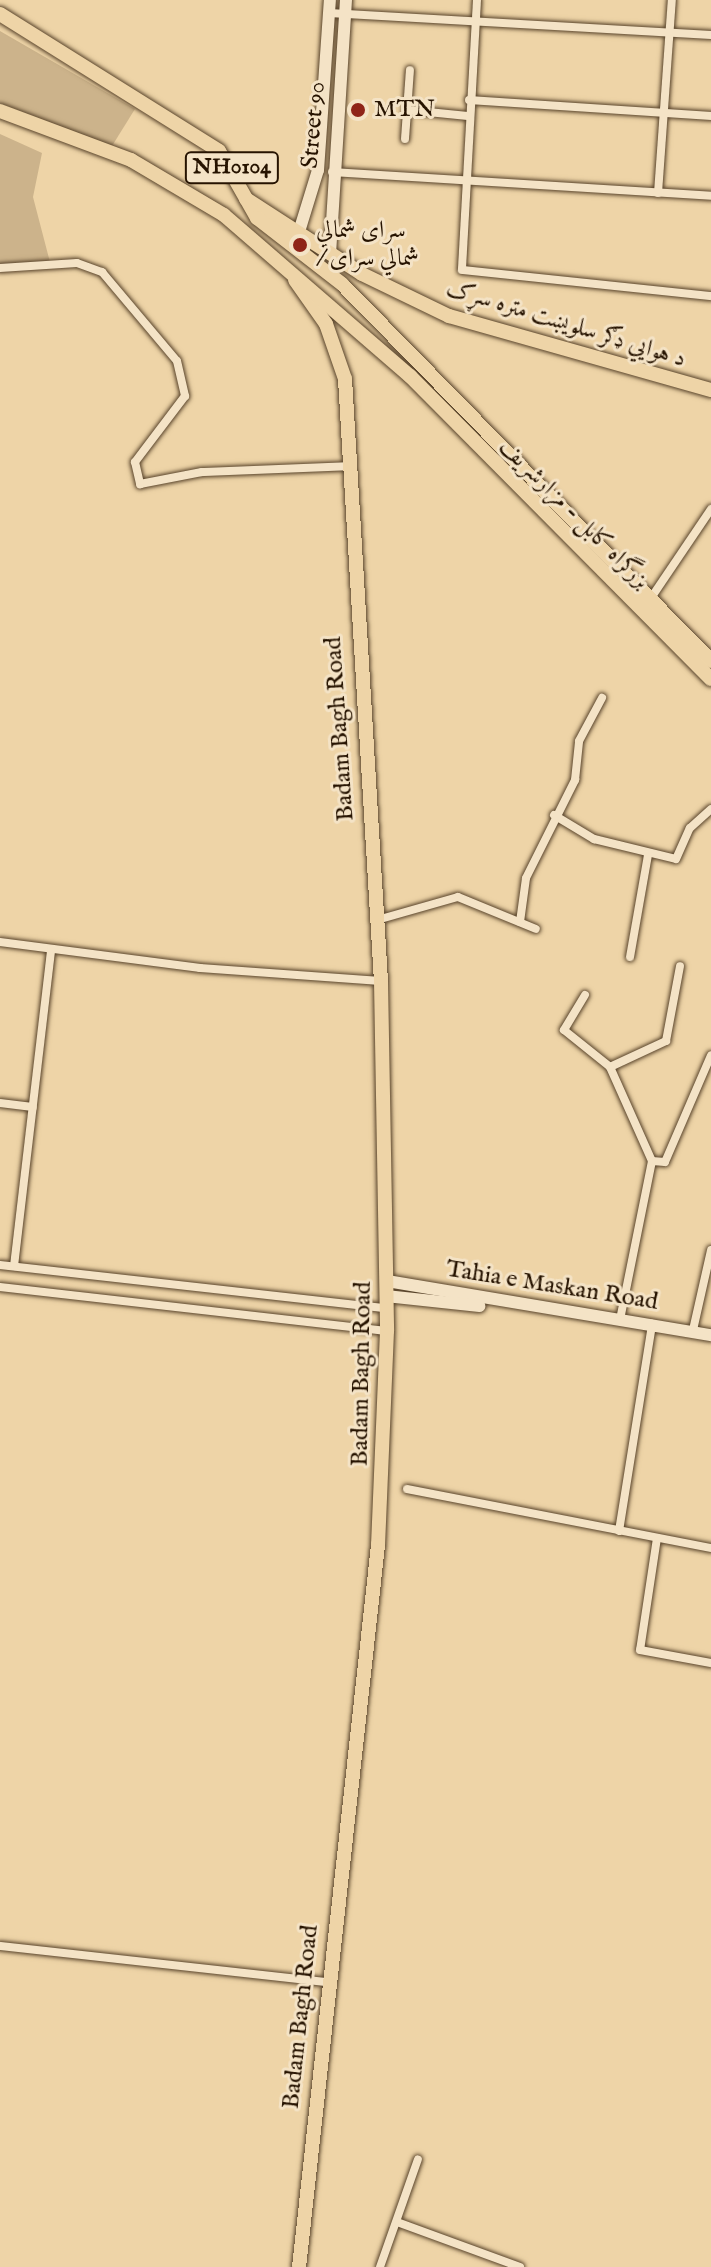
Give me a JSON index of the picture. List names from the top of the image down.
{
  "streets": {
    "main road": [
      "Street 90",
      "NH0104",
      "د هوايي ډګر سلویښت متره سړک",
      "بزرگراه کابل - مزارشریف",
      "Badam Bagh Road",
      "Tahia e Maskan Road"
    ]
  },
  "crossings": [
    ["Street 90", "د هوايي ډګر سلویښت متره سړک"],
    ["NH0104", "د هوايي ډګر سلویښت متره سړک"],
    ["NH0104", "بزرگراه کابل - مزارشریف"],
    ["NH0104", "Badam Bagh Road"],
    ["د هوايي ډګر سلویښت متره سړک", "بزرگراه کابل - مزارشریف"],
    ["بزرگراه کابل - مزارشریف", "Badam Bagh Road"],
    ["Badam Bagh Road", "Tahia e Maskan Road"]
  ],
  "places": ["MTN", "سرای شمالي / شمالي سرای"]
}
